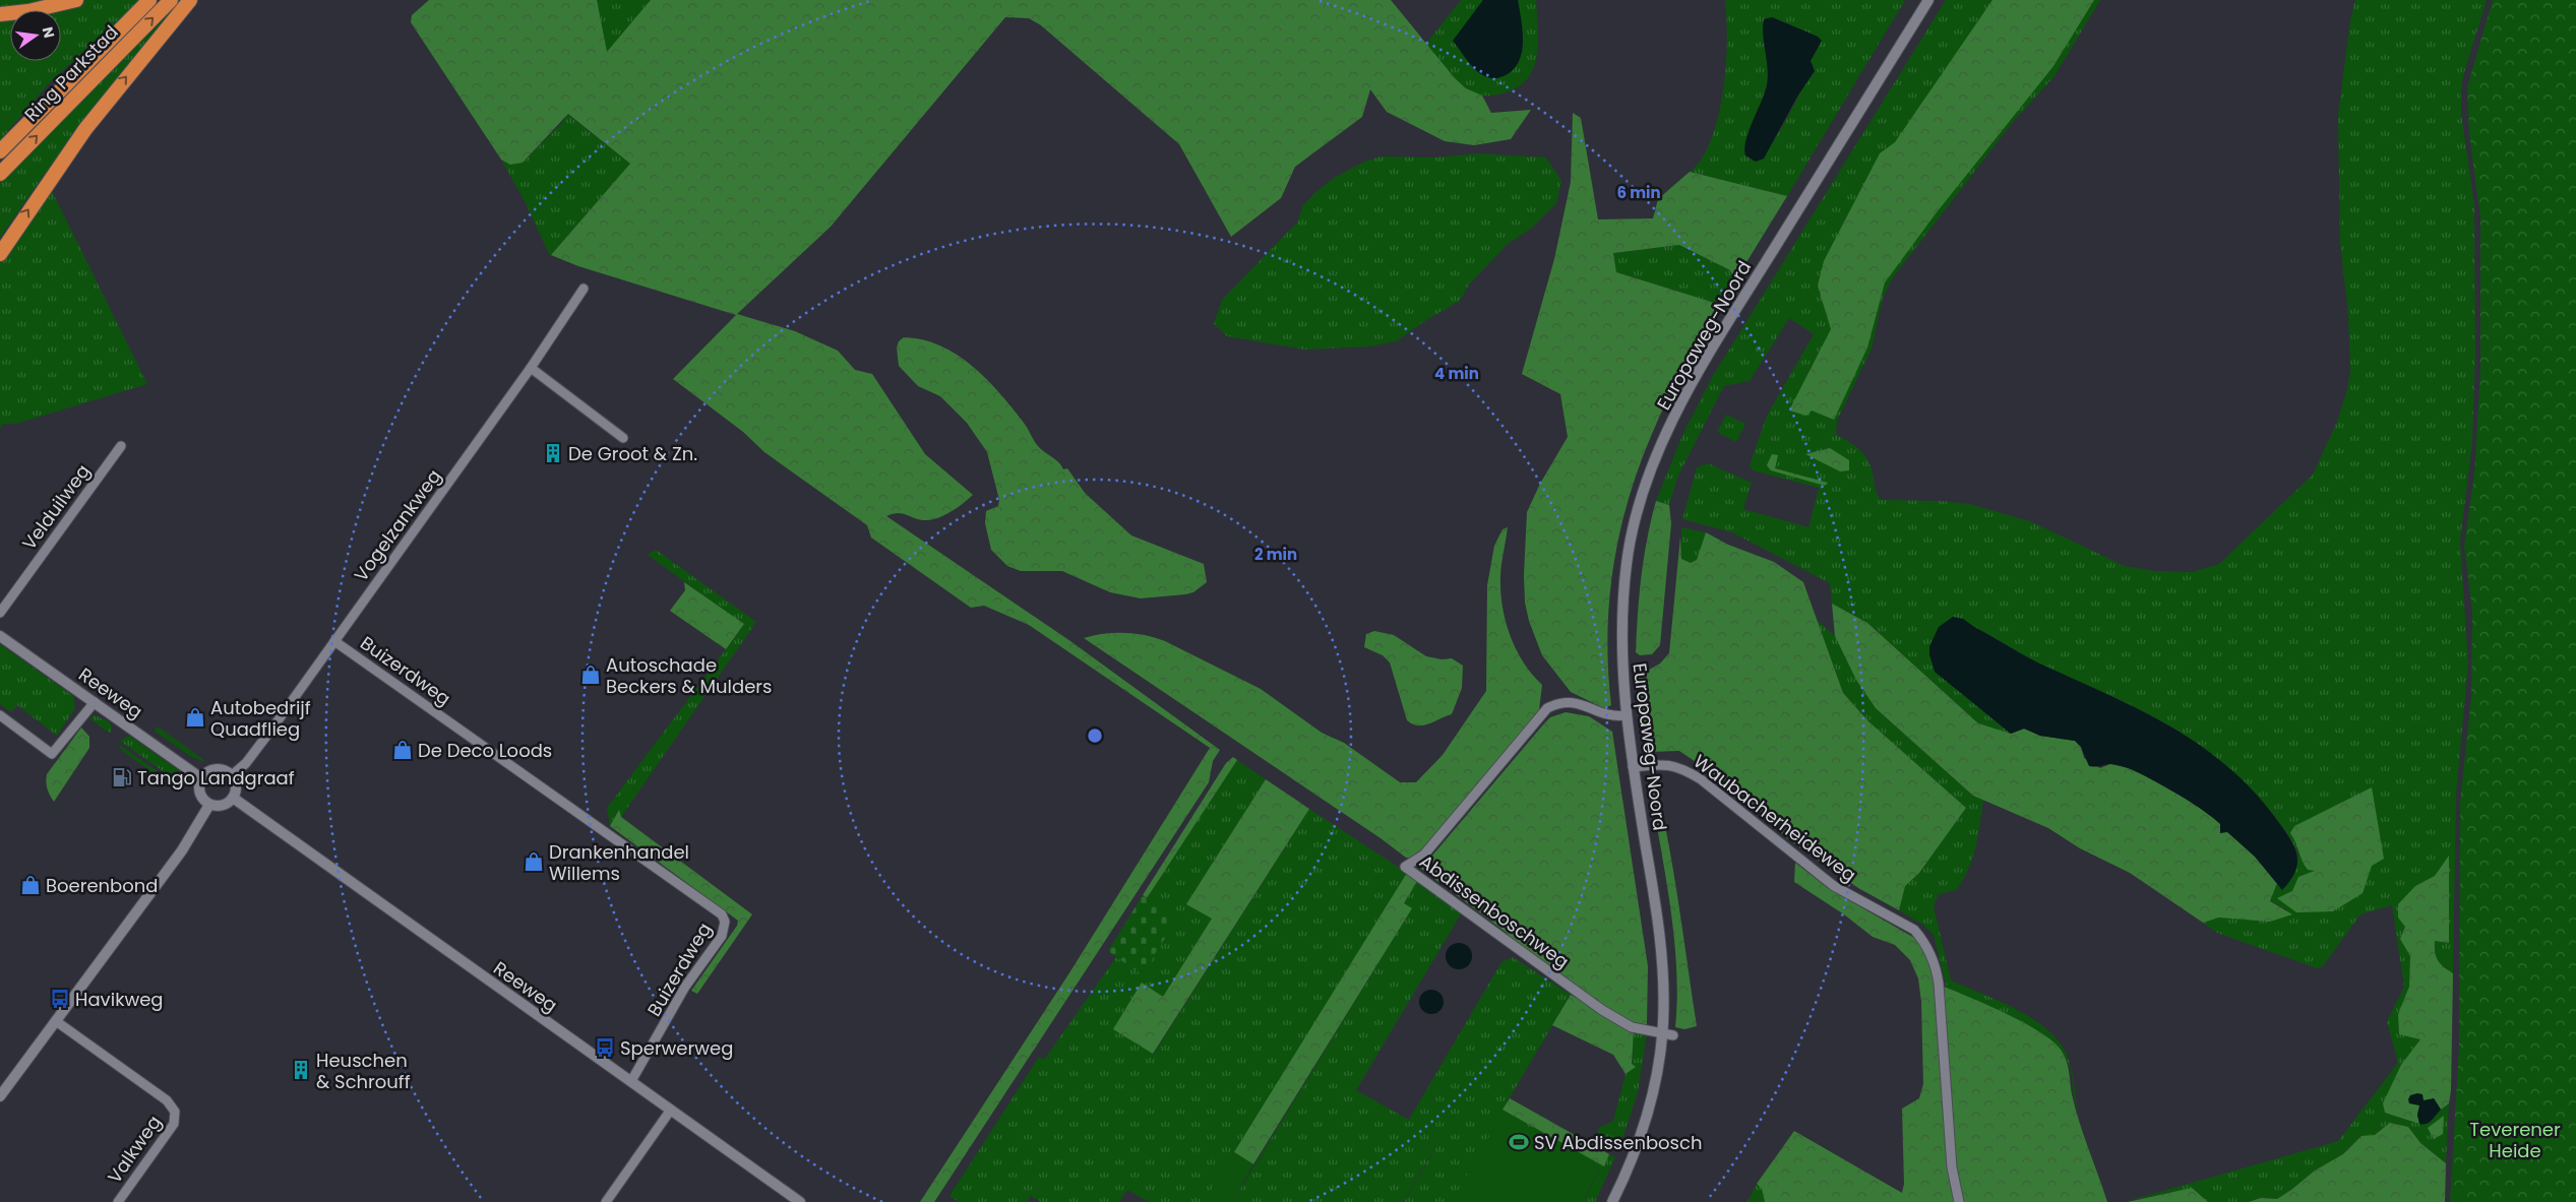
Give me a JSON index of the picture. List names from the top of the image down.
{
  "streets": {
    "highway": ["Ring Parkstad"],
    "street": [
      "Europaweg-Noord",
      "Velduilweg",
      "Vogelzankweg",
      "Buizerdweg",
      "Reeweg",
      "Waubacherheideweg",
      "Abdissenboschweg",
      "Valkweg"
    ]
  },
  "crossings": [
    ["Europaweg-Noord", "Waubacherheideweg"],
    ["Europaweg-Noord", "Abdissenboschweg"],
    ["Vogelzankweg", "Buizerdweg"],
    ["Vogelzankweg", "Reeweg"],
    ["Buizerdweg", "Reeweg"]
  ],
  "parks": ["Teverener Heide"],
  "places": {
    "building": ["De Groot & Zn.", "Heuschen & Schrouff"],
    "shop": [
      "Autoschade Beckers & Mulders",
      "Autobedrijf Quadflieg",
      "De Deco Loods",
      "Drankenhandel Willems",
      "Boerenbond"
    ],
    "fuel station": ["Tango Landgraaf"],
    "bus stop": ["Havikweg", "Sperwerweg"],
    "sports": ["SV Abdissenbosch"]
  },
  "north": "right",
  "rings": ["6 min", "4 min", "2 min"]
}
